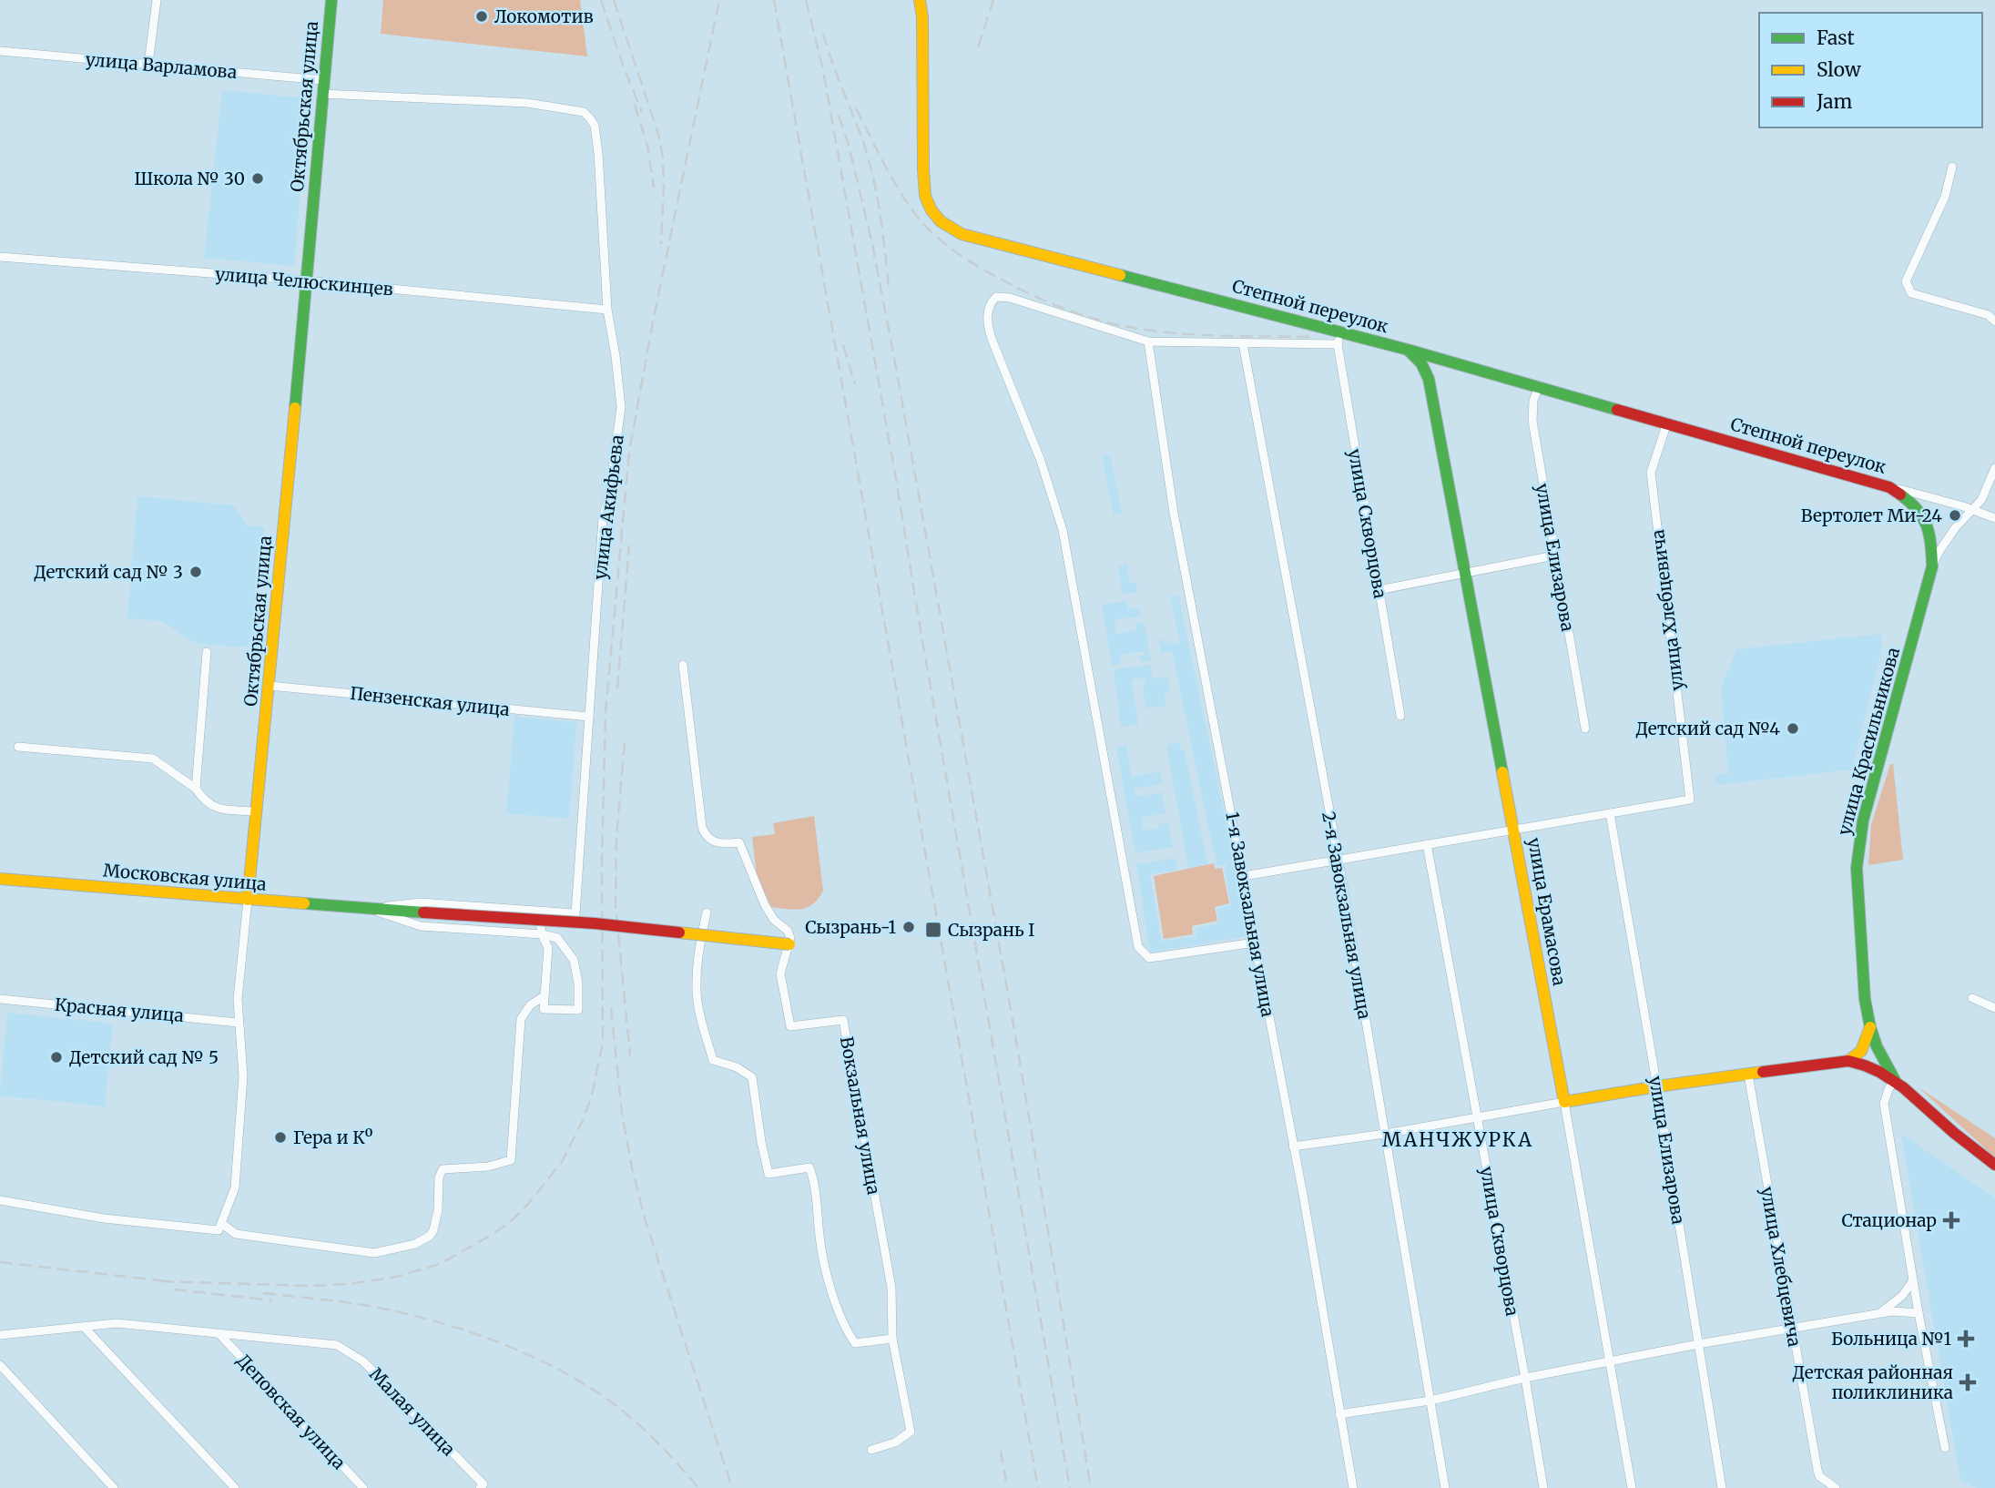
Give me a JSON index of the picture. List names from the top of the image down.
{
  "streets": {
    "main road": [
      "Октябрьская улица",
      "Степной переулок",
      "улица Красильникова",
      "Московская улица",
      "улица Ерамасова"
    ],
    "street": [
      "улица Варламова",
      "улица Челюскинцев",
      "улица Акифьева",
      "улица Скворцова",
      "улица Елизарова",
      "улица Хлебцевича",
      "Пензенская улица",
      "1-я Завокзальная улица",
      "2-я Завокзальная улица",
      "Красная улица",
      "Вокзальная улица",
      "Деповская улица",
      "Малая улица"
    ]
  },
  "crossings": [
    ["улица Варламова", "Октябрьская улица"],
    ["Октябрьская улица", "улица Челюскинцев"],
    ["Октябрьская улица", "улица Акифьева"],
    ["Октябрьская улица", "Пензенская улица"],
    ["Октябрьская улица", "Московская улица"],
    ["Октябрьская улица", "Красная улица"],
    ["улица Челюскинцев", "улица Акифьева"],
    ["Степной переулок", "улица Скворцова"],
    ["Степной переулок", "улица Елизарова"],
    ["Степной переулок", "улица Хлебцевича"],
    ["Степной переулок", "улица Красильникова"],
    ["Степной переулок", "улица Ерамасова"],
    ["улица Акифьева", "Пензенская улица"],
    ["улица Акифьева", "Московская улица"],
    ["улица Елизарова", "улица Хлебцевича"],
    ["Московская улица", "Вокзальная улица"],
    ["Деповская улица", "Малая улица"]
  ],
  "districts": ["МАНЧЖУРКА"],
  "places": {
    "other": [
      "Локомотив",
      "Школа № 30",
      "Вертолет Ми-24",
      "Детский сад № 3",
      "Детский сад №4",
      "Сызрань-1",
      "Детский сад № 5",
      "Гера и К⁰"
    ],
    "transit": ["Сызрань I"],
    "health": ["Стационар", "Больница №1", "Детская районная поликлиника"]
  },
  "legend": ["Fast", "Slow", "Jam"]
}
